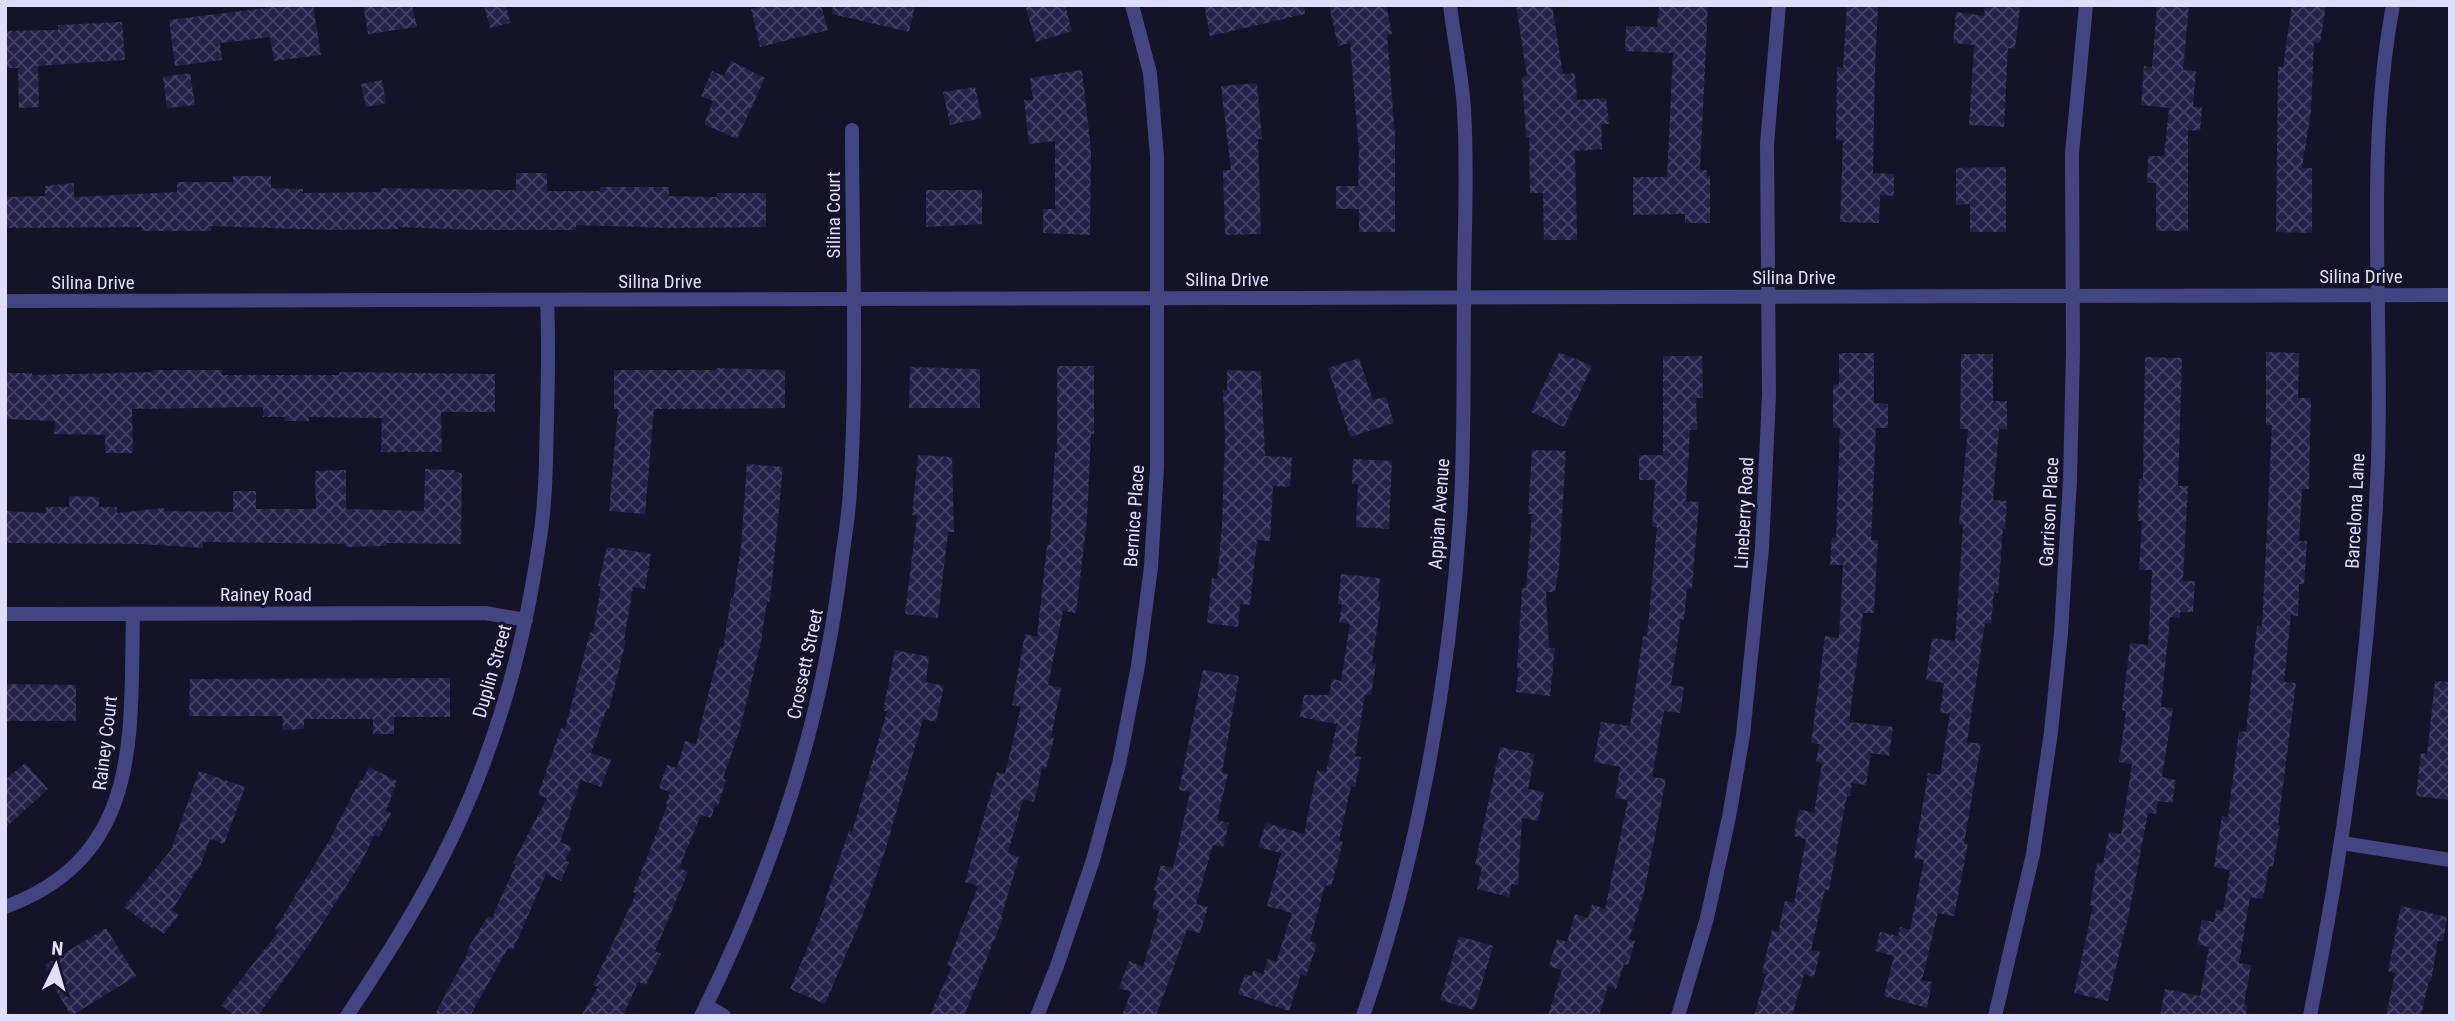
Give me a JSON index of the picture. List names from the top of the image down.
{
  "streets": {
    "street": [
      "Silina Court",
      "Silina Drive",
      "Barcelona Lane",
      "Garrison Place",
      "Lineberry Road",
      "Appian Avenue",
      "Bernice Place",
      "Rainey Road",
      "Crossett Street",
      "Duplin Street",
      "Rainey Court"
    ]
  },
  "crossings": [
    ["Silina Court", "Silina Drive"],
    ["Silina Court", "Crossett Street"],
    ["Silina Drive", "Barcelona Lane"],
    ["Silina Drive", "Garrison Place"],
    ["Silina Drive", "Lineberry Road"],
    ["Silina Drive", "Appian Avenue"],
    ["Silina Drive", "Bernice Place"],
    ["Silina Drive", "Crossett Street"],
    ["Silina Drive", "Duplin Street"],
    ["Rainey Road", "Duplin Street"],
    ["Rainey Road", "Rainey Court"]
  ],
  "north": "top"
}
